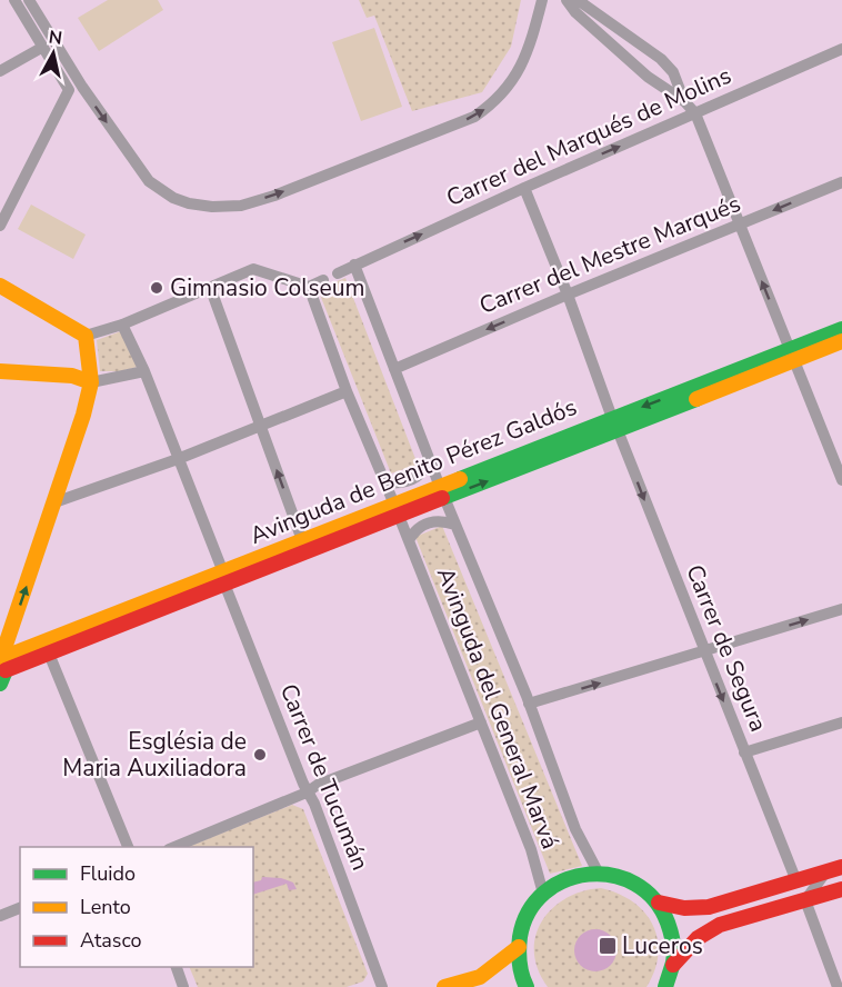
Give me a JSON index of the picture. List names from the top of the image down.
{
  "streets": {
    "main road": ["Avinguda de Benito Pérez Galdós"],
    "street": [
      "Carrer del Marqués de Molins",
      "Carrer del Mestre Marqués",
      "Carrer de Segura",
      "Avinguda del General Marvá",
      "Carrer de Tucumán"
    ]
  },
  "crossings": [
    ["Carrer del Marqués de Molins", "Carrer de Segura"],
    ["Carrer del Marqués de Molins", "Avinguda del General Marvá"],
    ["Carrer del Mestre Marqués", "Carrer de Segura"],
    ["Carrer del Mestre Marqués", "Avinguda del General Marvá"],
    ["Avinguda de Benito Pérez Galdós", "Carrer de Segura"],
    ["Avinguda de Benito Pérez Galdós", "Avinguda del General Marvá"],
    ["Avinguda de Benito Pérez Galdós", "Carrer de Tucumán"]
  ],
  "one_way": ["Carrer del Marqués de Molins", "Carrer del Mestre Marqués", "Carrer de Segura"],
  "places": {
    "other": ["Gimnasio Colseum", "Església de Maria Auxiliadora"],
    "transit": ["Luceros"]
  },
  "legend": ["Fluido", "Lento", "Atasco"],
  "north": "top"
}
